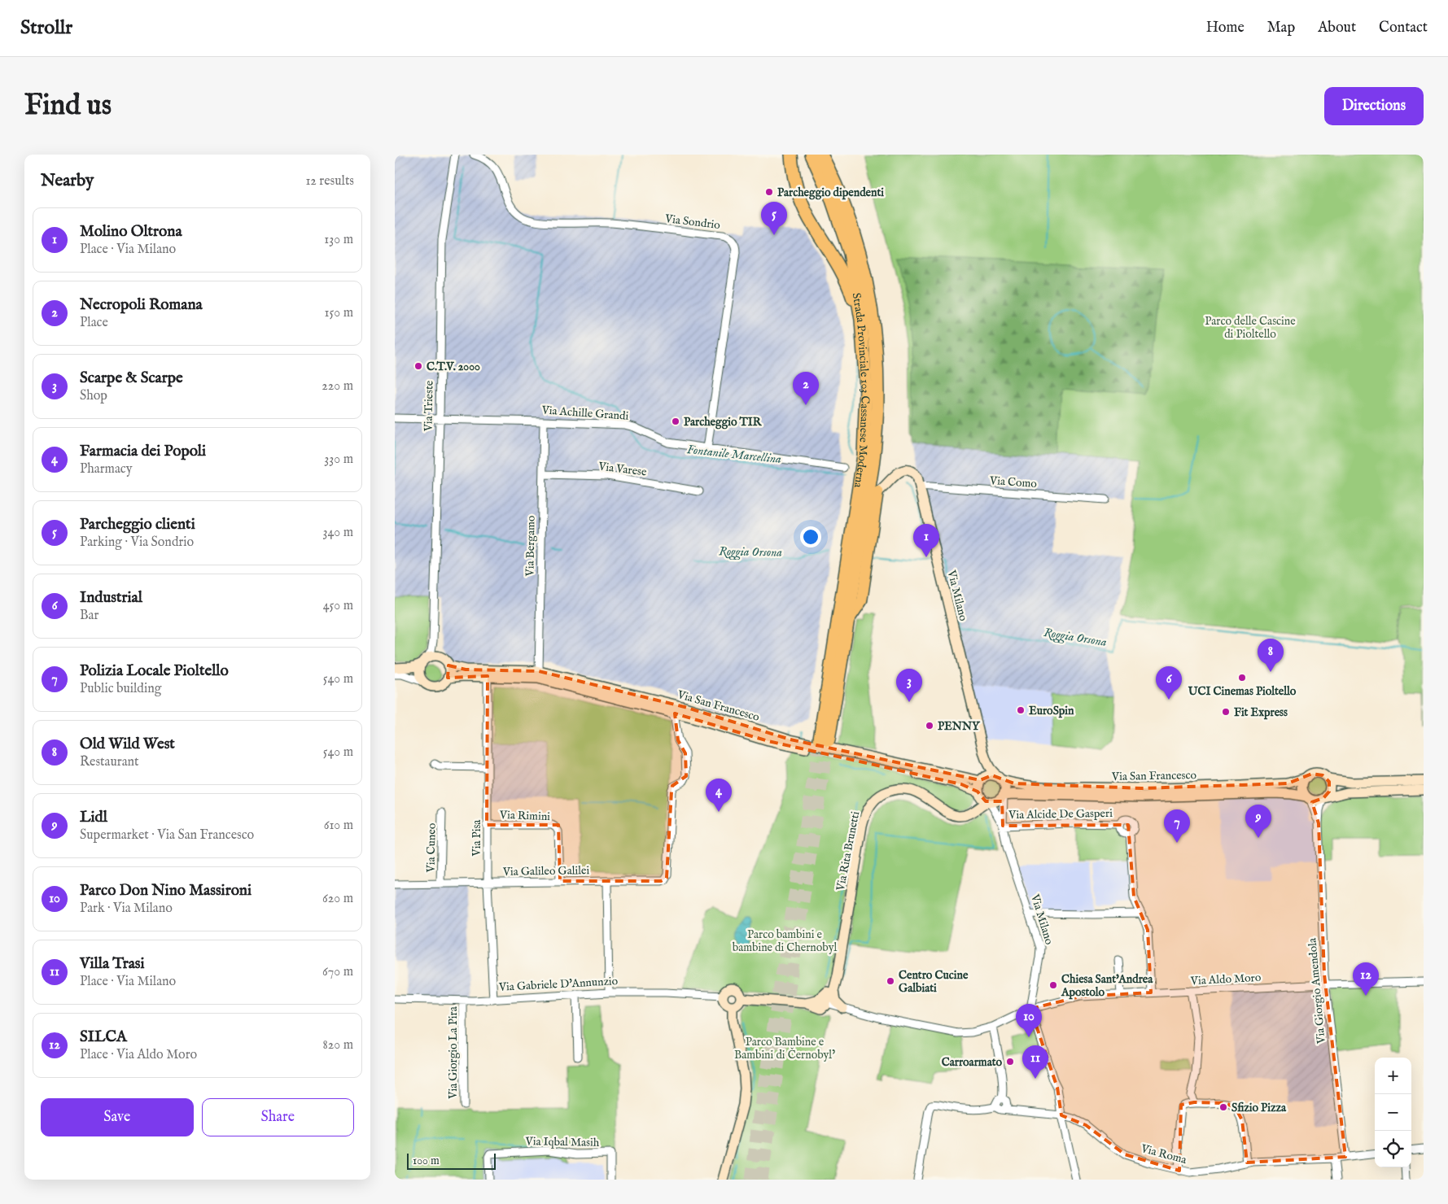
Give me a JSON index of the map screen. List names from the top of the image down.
{
  "streets": {
    "highway": ["Strada Provinciale 103 Cassanese Moderna"],
    "street": [
      "Via Sondrio",
      "Via Trieste",
      "Via Achille Grandi",
      "Via Varese",
      "Via Como",
      "Via Bergamo",
      "Via Milano",
      "Via San Francesco",
      "Via Alcide De Gasperi",
      "Via Rimini",
      "Via Pisa",
      "Via Cuneo",
      "Via Rita Brunetti",
      "Via Galileo Galilei",
      "Via Aldo Moro",
      "Via Gabriele D'Annunzio",
      "Via Giorgio Amendola",
      "Via Giorgio La Pira",
      "Via Iqbal Masih",
      "Via Roma"
    ]
  },
  "crossings": [
    ["Via Sondrio", "Via Achille Grandi"],
    ["Via Trieste", "Via Achille Grandi"],
    ["Via Trieste", "Via San Francesco"],
    ["Via Achille Grandi", "Via Bergamo"],
    ["Via Varese", "Via Bergamo"],
    ["Via Como", "Via Milano"],
    ["Via Bergamo", "Via San Francesco"],
    ["Via Milano", "Via San Francesco"],
    ["Via Milano", "Via Alcide De Gasperi"],
    ["Via Milano", "Via Aldo Moro"],
    ["Via Milano", "Via Roma"],
    ["Via San Francesco", "Via Pisa"],
    ["Via San Francesco", "Via Giorgio Amendola"],
    ["Via Alcide De Gasperi", "Via Aldo Moro"],
    ["Via Rimini", "Via Pisa"],
    ["Via Rimini", "Via Galileo Galilei"],
    ["Via Pisa", "Via Galileo Galilei"],
    ["Via Pisa", "Via Gabriele D'Annunzio"],
    ["Via Cuneo", "Via Galileo Galilei"],
    ["Via Rita Brunetti", "Via Aldo Moro"],
    ["Via Rita Brunetti", "Via Gabriele D'Annunzio"],
    ["Via Aldo Moro", "Via Gabriele D'Annunzio"],
    ["Via Aldo Moro", "Via Giorgio Amendola"],
    ["Via Gabriele D'Annunzio", "Via Giorgio La Pira"],
    ["Via Giorgio Amendola", "Via Roma"]
  ],
  "water": ["Fontanile Marcellina", "Roggia Orsona"],
  "parks": ["Parco delle Cascine di Pioltello", "Parco bambini e bambine di Chernobyl", "Parco Bambine e Bambini di Černobyl’"],
  "places": [
    "Parcheggio dipendenti",
    "C.T.V. 2000",
    "Parcheggio TIR",
    "UCI Cinemas Pioltello",
    "EuroSpin",
    "Fit Express",
    "PENNY",
    "Centro Cucine Galbiati",
    "Chiesa Sant'Andrea Apostolo",
    "Carroarmato",
    "Sfizio Pizza"
  ],
  "scale_bar": "100 m",
  "page": {
    "header": "Strollr",
    "nav": [
      "Home",
      "Map",
      "About",
      "Contact"
    ],
    "buttons": [
      "Directions",
      ["Save", "Share"]
    ],
    "title": "Find us",
    "heading": ["Nearby", "12 results"],
    "pins": [
      "5",
      "2",
      "1",
      "8",
      "6",
      "3",
      "4",
      "9",
      "7",
      "12",
      "10",
      "11"
    ],
    "list": [
      {
        "mark": "1",
        "name": "Molino Oltrona",
        "note": "Place · Via Milano",
        "value": "130 m"
      },
      {
        "mark": "2",
        "name": "Necropoli Romana",
        "note": "Place",
        "value": "150 m"
      },
      {
        "mark": "3",
        "name": "Scarpe & Scarpe",
        "note": "Shop",
        "value": "220 m"
      },
      {
        "mark": "4",
        "name": "Farmacia dei Popoli",
        "note": "Pharmacy",
        "value": "330 m"
      },
      {
        "mark": "5",
        "name": "Parcheggio clienti",
        "note": "Parking · Via Sondrio",
        "value": "340 m"
      },
      {
        "mark": "6",
        "name": "Industrial",
        "note": "Bar",
        "value": "450 m"
      },
      {
        "mark": "7",
        "name": "Polizia Locale Pioltello",
        "note": "Public building",
        "value": "540 m"
      },
      {
        "mark": "8",
        "name": "Old Wild West",
        "note": "Restaurant",
        "value": "540 m"
      },
      {
        "mark": "9",
        "name": "Lidl",
        "note": "Supermarket · Via San Francesco",
        "value": "610 m"
      },
      {
        "mark": "10",
        "name": "Parco Don Nino Massironi",
        "note": "Park · Via Milano",
        "value": "620 m"
      },
      {
        "mark": "11",
        "name": "Villa Trasi",
        "note": "Place · Via Milano",
        "value": "670 m"
      },
      {
        "mark": "12",
        "name": "SILCA",
        "note": "Place · Via Aldo Moro",
        "value": "820 m"
      }
    ],
    "map_buttons": ["+", "−"],
    "scale": "100 m"
  }
}
